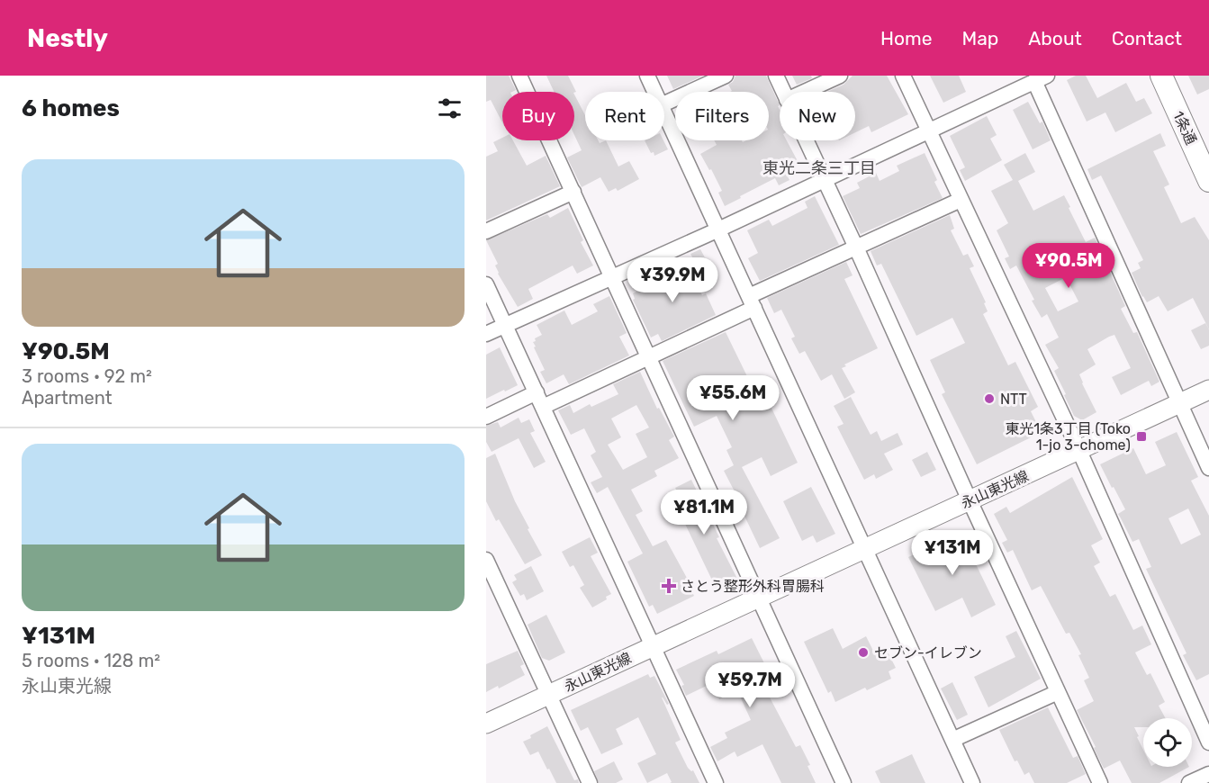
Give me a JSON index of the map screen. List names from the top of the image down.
{
  "streets": {
    "main road": ["1条通"],
    "street": ["永山東光線"]
  },
  "districts": ["東光二条三丁目"],
  "places": {
    "other": ["NTT", "セブン-イレブン"],
    "transit": ["東光1条3丁目 (Toko 1-jo 3-chome)"],
    "health": ["さとう整形外科胃腸科"]
  },
  "page": {
    "header": "Nestly",
    "nav": [
      "Home",
      "Map",
      "About",
      "Contact"
    ],
    "heading": "6 homes",
    "chip": [
      "Buy",
      "Rent",
      "Filters",
      "New"
    ],
    "list": [
      {
        "name": "¥90.5M",
        "note": "3 rooms · 92 m² · Apartment"
      },
      {
        "name": "¥131M",
        "note": "5 rooms · 128 m² · 永山東光線"
      }
    ],
    "price": [
      "¥90.5M",
      "¥39.9M",
      "¥55.6M",
      "¥81.1M",
      "¥131M",
      "¥59.7M"
    ]
  }
}
